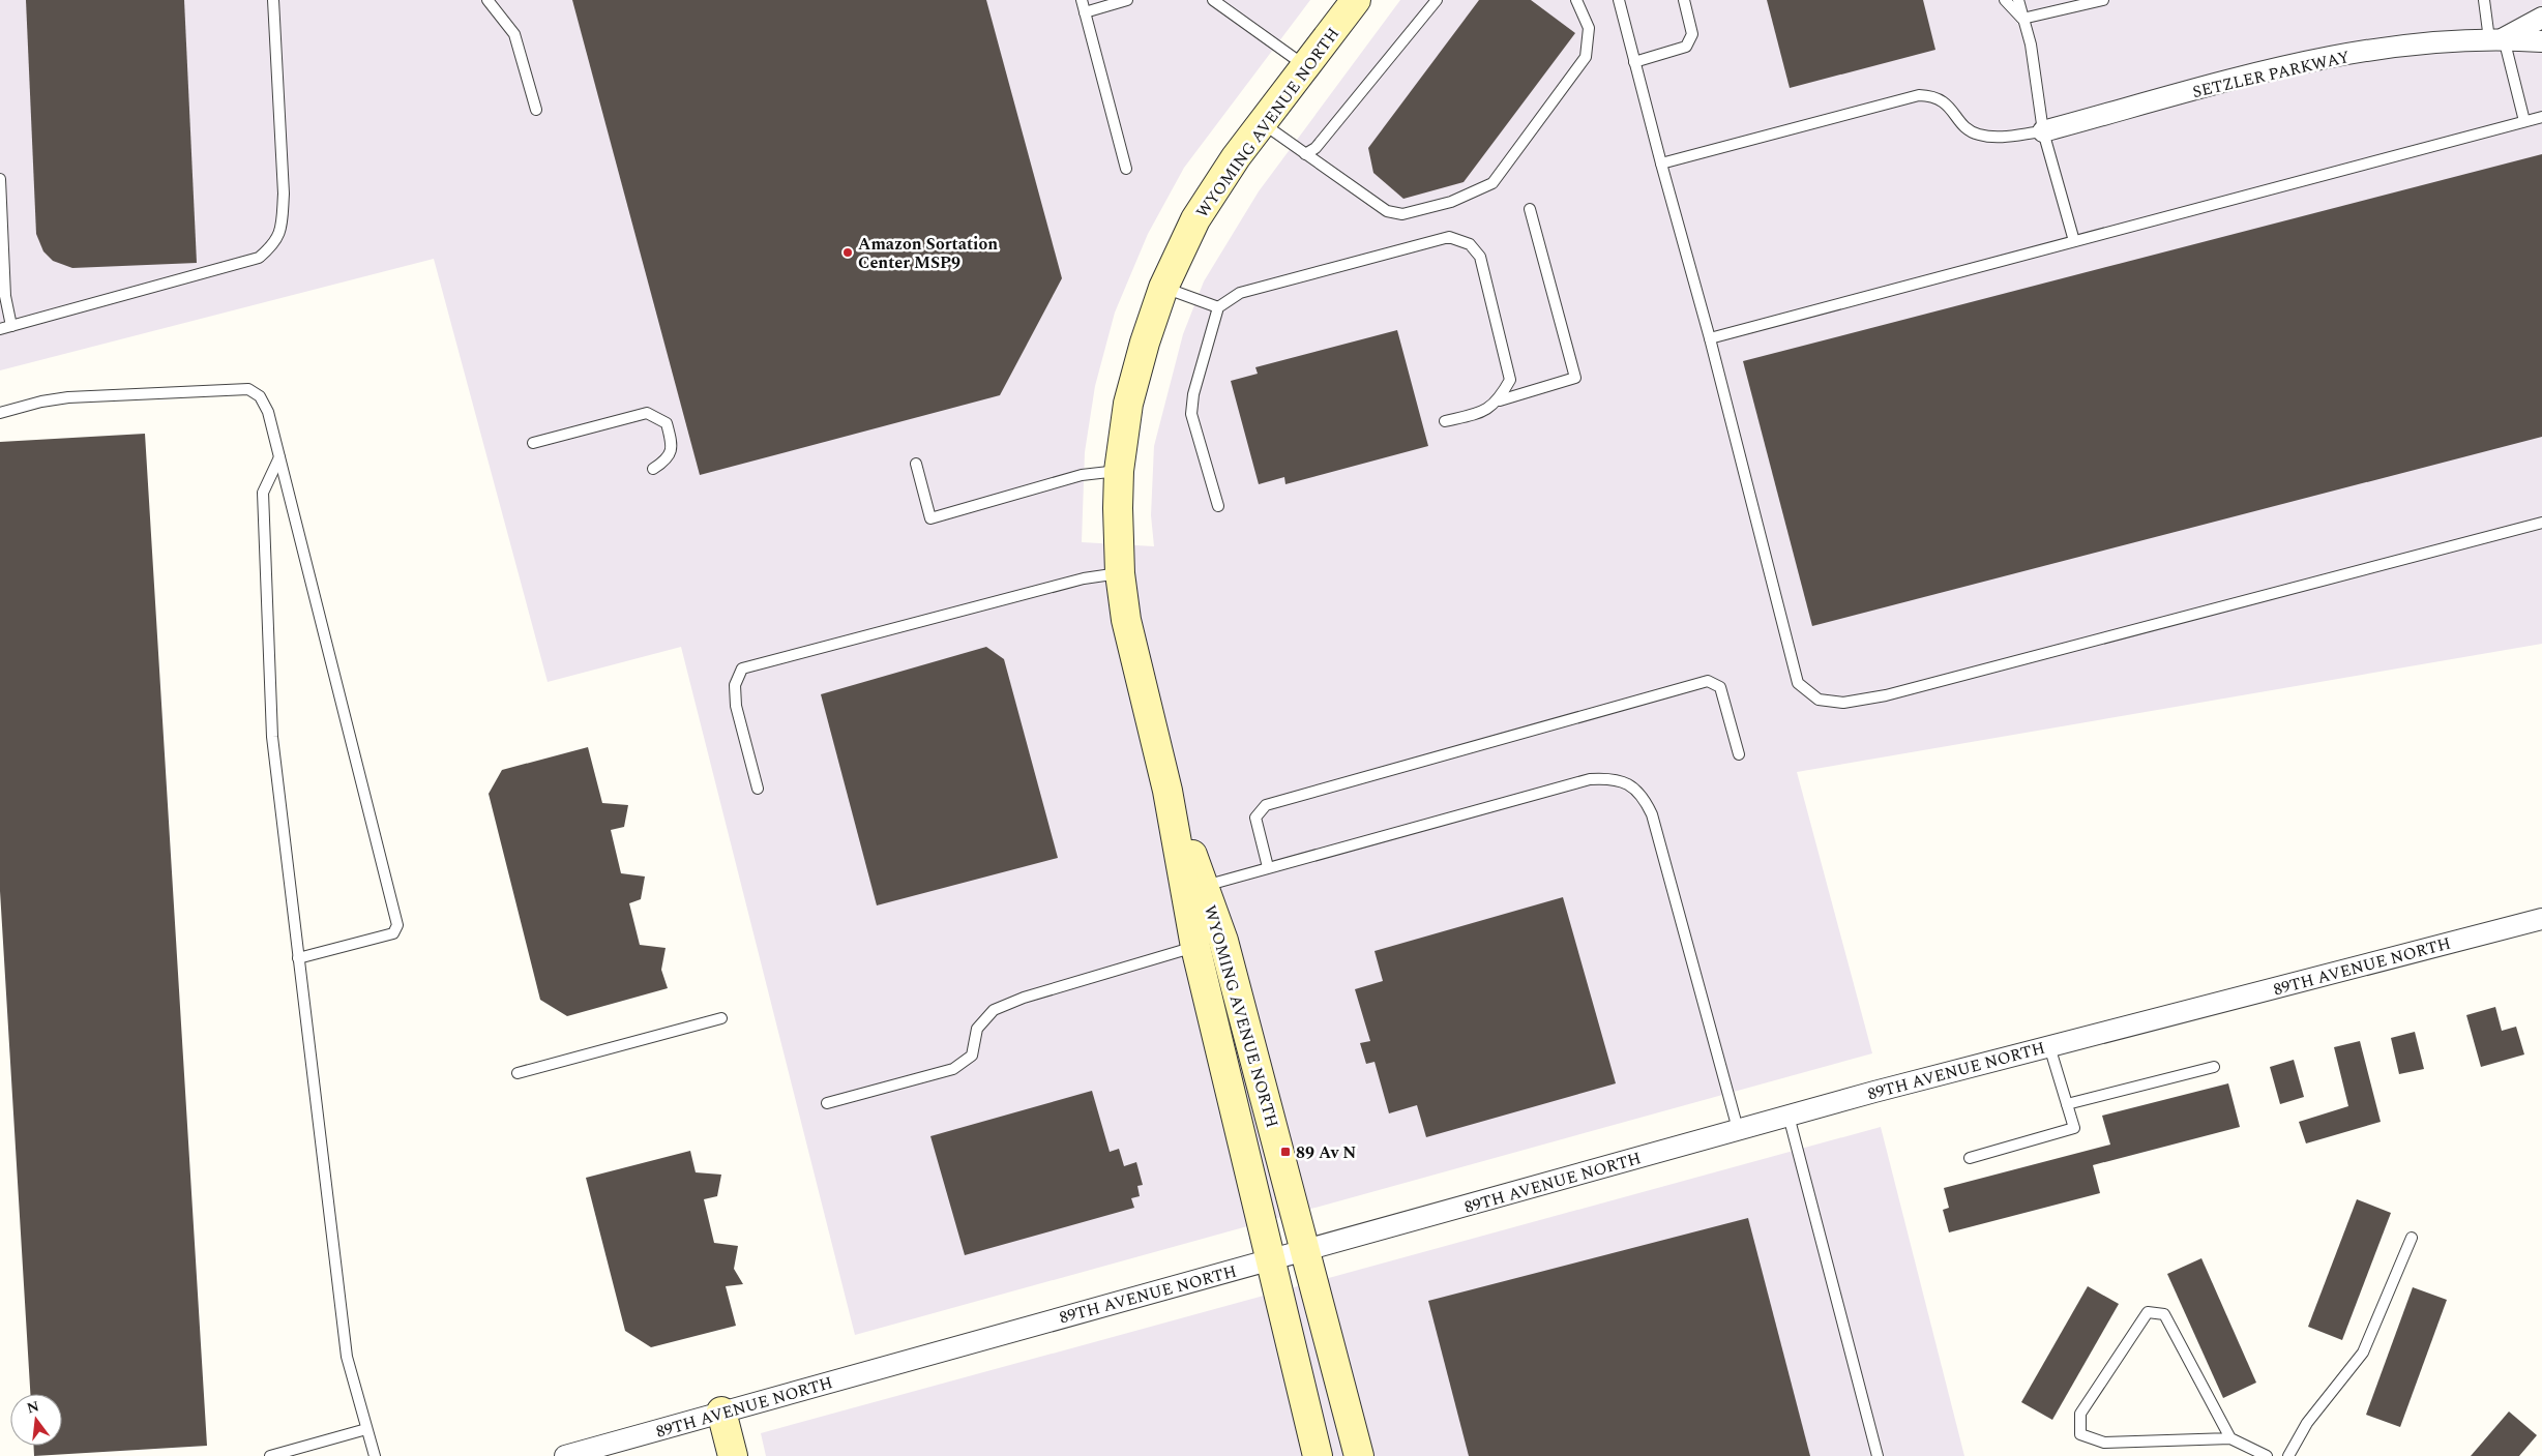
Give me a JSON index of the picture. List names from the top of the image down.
{
  "streets": {
    "street": ["SETZLER PARKWAY", "WYOMING AVENUE NORTH", "89TH AVENUE NORTH"]
  },
  "crossings": [
    ["WYOMING AVENUE NORTH", "89TH AVENUE NORTH"]
  ],
  "places": {
    "other": ["Amazon Sortation Center MSP9"],
    "transit": ["89 Av N"]
  },
  "north": "top"
}
